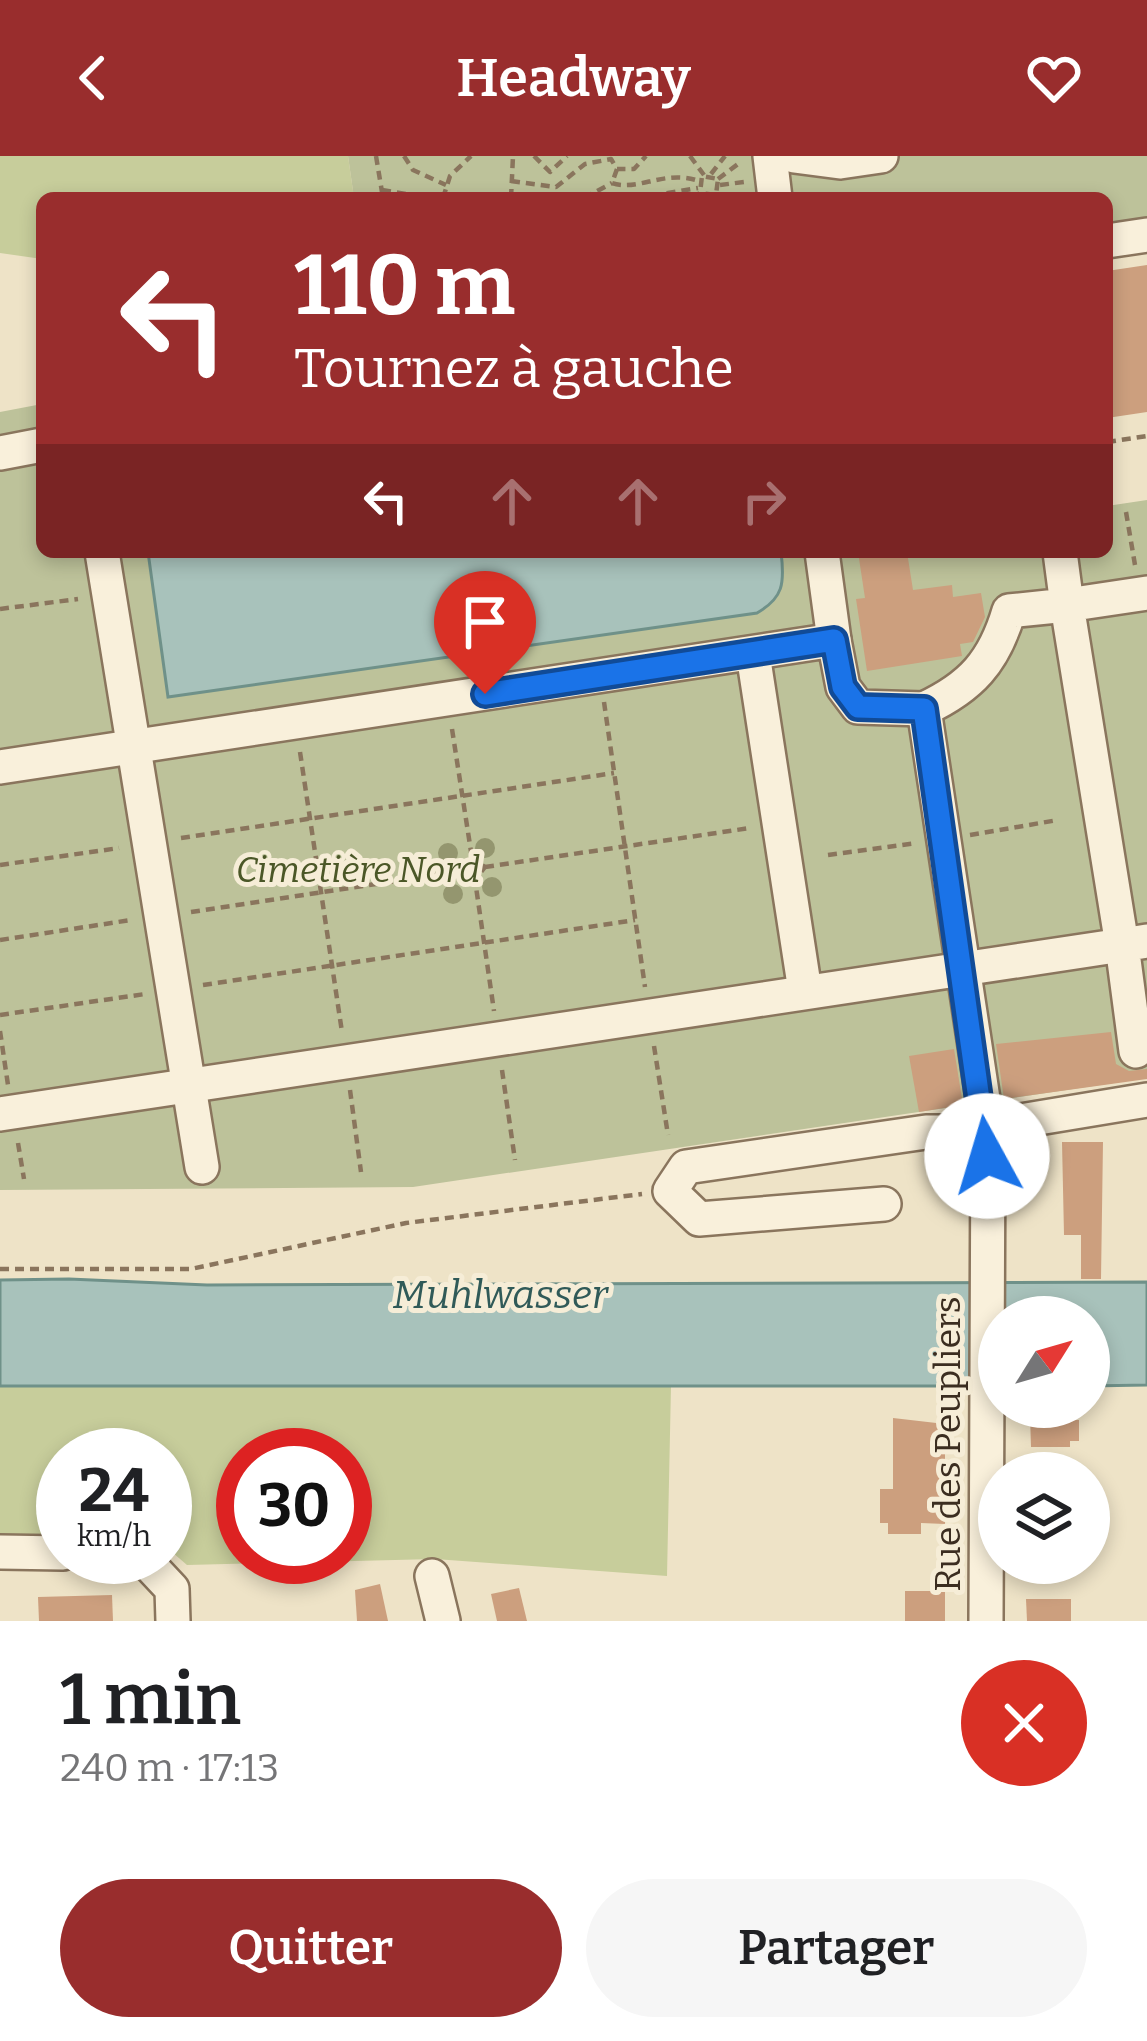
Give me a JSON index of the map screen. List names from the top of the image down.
{
  "streets": {
    "street": ["Rue des Peupliers"]
  },
  "water": ["Muhlwasser"],
  "parks": ["Cimetière Nord"],
  "north": "top right",
  "page": {
    "header": "Headway",
    "turn": ["110 m", "Tournez à gauche"],
    "speed": "24 km/h",
    "limit": "30",
    "heading": ["1 min", "240 m · 17:13"],
    "buttons": ["Quitter", "Partager"]
  }
}
